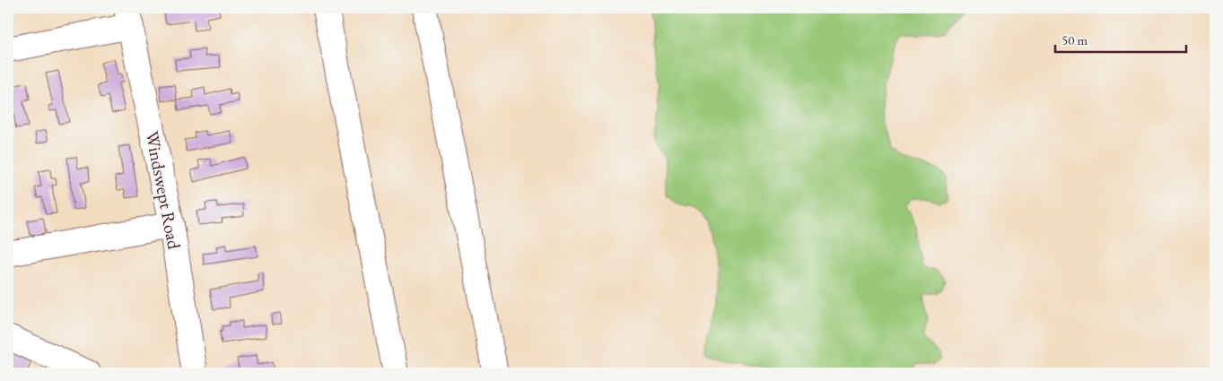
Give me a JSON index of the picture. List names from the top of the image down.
{
  "streets": {
    "main road": ["Windswept Road"]
  },
  "scale_bar": "50 m"
}
